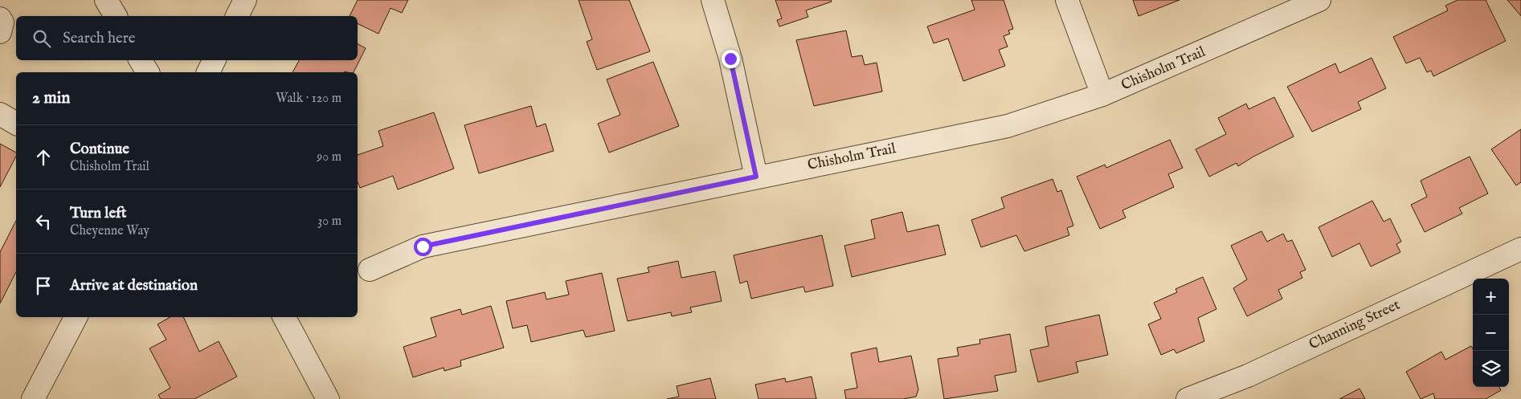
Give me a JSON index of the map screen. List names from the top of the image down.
{
  "streets": {
    "street": ["Chisholm Trail", "Channing Street"]
  },
  "page": {
    "search": "Search here",
    "heading": ["2 min", "Walk · 120 m"],
    "list": [
      ["Continue", "Chisholm Trail", "90 m"],
      ["Turn left", "Cheyenne Way", "30 m"],
      "Arrive at destination"
    ],
    "map_buttons": ["+", "−"]
  }
}
